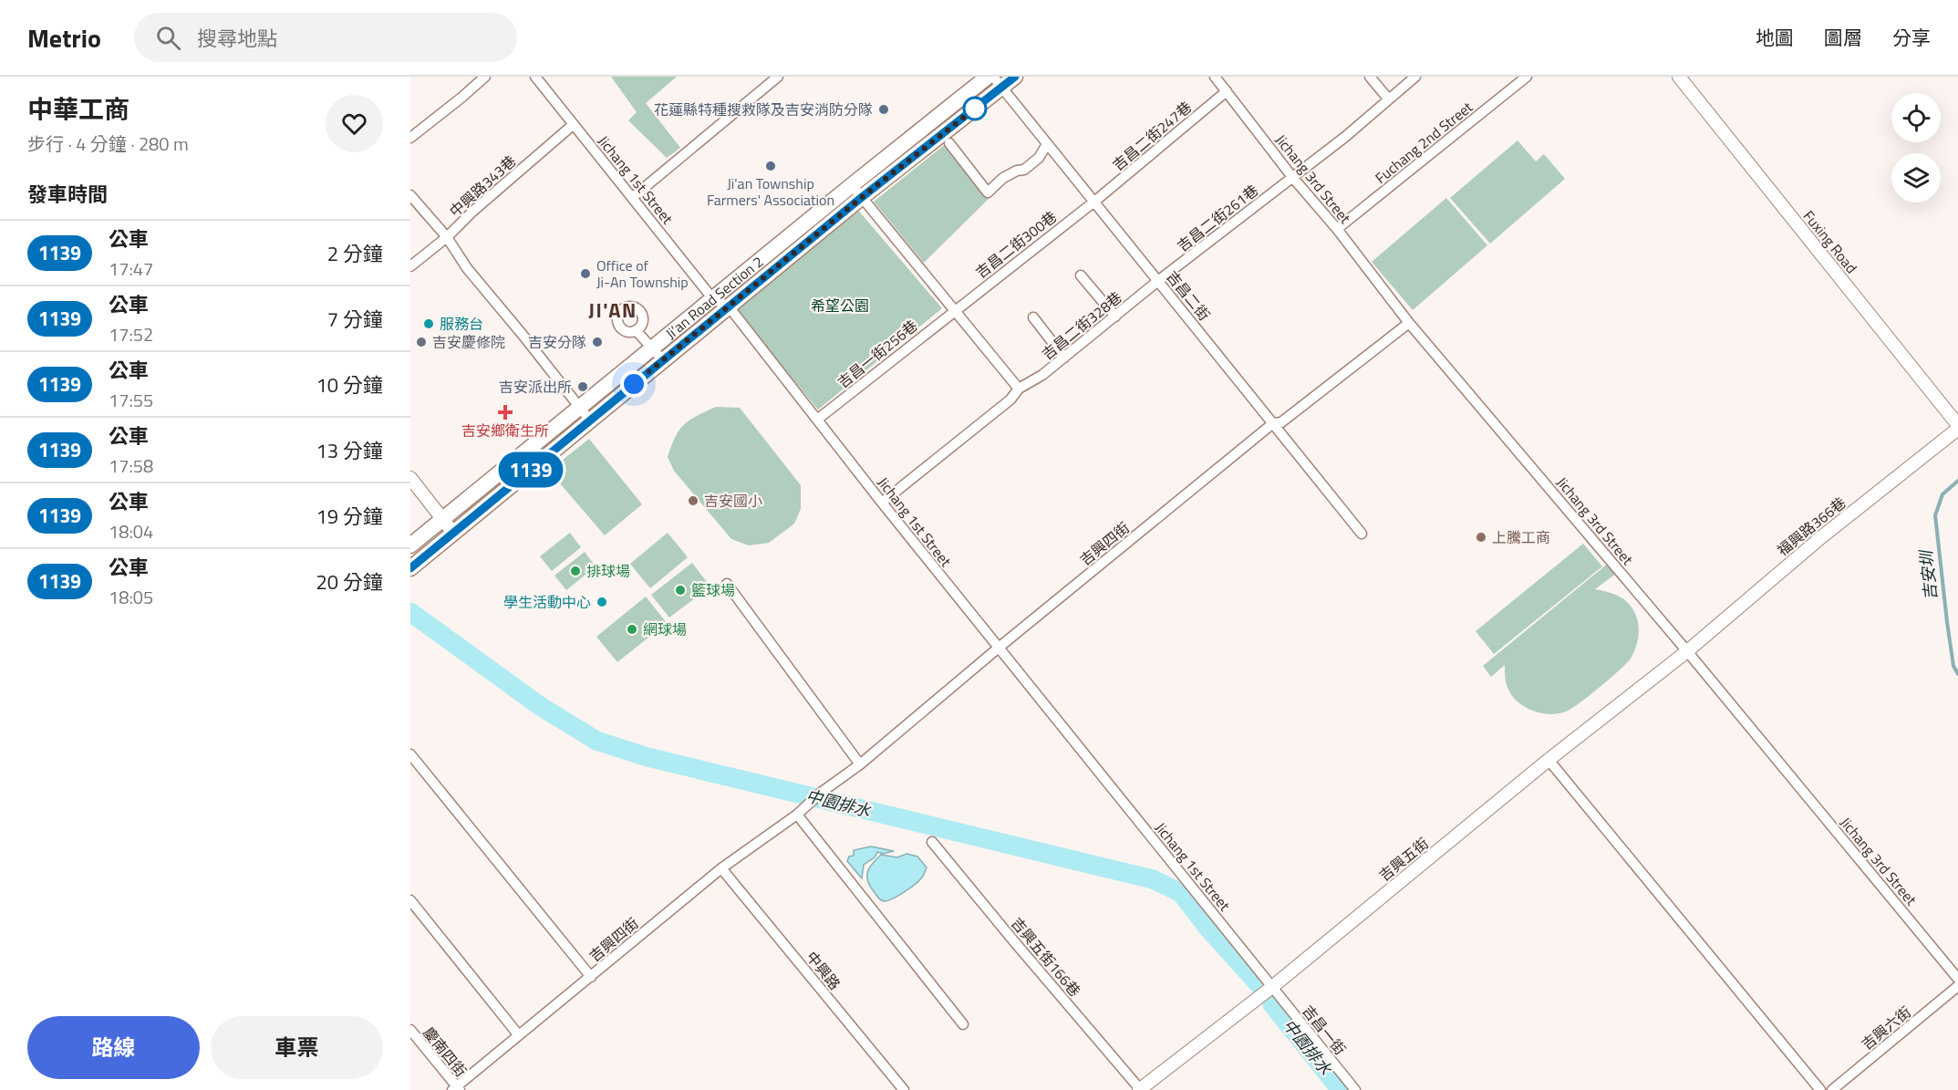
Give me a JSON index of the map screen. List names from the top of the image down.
{
  "streets": {
    "main road": ["Ji’an Road Section 2"],
    "street": [
      "吉昌二街247巷",
      "Fuchang 2nd Street",
      "Jichang 3rd Street",
      "Jichang 1st Street",
      "中興路343巷",
      "吉昌二街261巷",
      "Fuxing Road",
      "吉昌二街300巷",
      "吉昌二街",
      "吉昌二街328巷",
      "吉昌一街256巷",
      "福興路366巷",
      "吉興四街",
      "吉興五街",
      "吉興五街166巷",
      "中興路",
      "吉興六街",
      "吉昌一街",
      "慶南四街"
    ]
  },
  "crossings": [
    ["吉昌二街247巷", "Jichang 3rd Street"],
    ["吉昌二街247巷", "吉昌二街300巷"],
    ["吉昌二街247巷", "吉昌二街"],
    ["Fuchang 2nd Street", "Jichang 3rd Street"],
    ["Jichang 3rd Street", "吉昌二街261巷"],
    ["Jichang 3rd Street", "福興路366巷"],
    ["Jichang 3rd Street", "吉興四街"],
    ["Jichang 3rd Street", "吉興五街"],
    ["Jichang 1st Street", "中興路343巷"],
    ["Jichang 1st Street", "Ji’an Road Section 2"],
    ["Jichang 1st Street", "吉昌二街328巷"],
    ["Jichang 1st Street", "吉昌一街256巷"],
    ["Jichang 1st Street", "吉興四街"],
    ["Jichang 1st Street", "吉興五街"],
    ["Jichang 1st Street", "吉昌一街"],
    ["吉昌二街261巷", "吉昌二街"],
    ["吉昌二街261巷", "吉昌二街328巷"],
    ["Fuxing Road", "福興路366巷"],
    ["吉昌二街300巷", "吉昌二街"],
    ["吉昌二街300巷", "吉昌一街256巷"],
    ["吉昌二街", "Ji’an Road Section 2"],
    ["吉昌二街", "吉昌二街328巷"],
    ["吉昌二街", "吉興四街"],
    ["福興路366巷", "吉興五街"],
    ["吉興四街", "中興路"],
    ["吉興四街", "慶南四街"],
    ["吉興五街", "吉興五街166巷"],
    ["吉興五街", "吉昌一街"]
  ],
  "districts": ["JI'AN"],
  "water": ["吉安圳", "中園排水"],
  "parks": ["希望公園"],
  "places": {
    "other": [
      "花蓮縣特種搜救隊及吉安消防分隊",
      "Ji'an Township Farmers' Association",
      "Office of Ji-An Township",
      "服務台",
      "吉安慶修院",
      "吉安分隊",
      "吉安派出所",
      "吉安國小",
      "上騰工商",
      "排球場",
      "籃球場",
      "學生活動中心",
      "網球場"
    ],
    "health": ["吉安鄉衛生所"]
  },
  "lines": ["bus line 1139"],
  "page": {
    "header": "Metrio",
    "search": "搜尋地點",
    "nav": ["地圖", "圖層", "分享"],
    "heading": [
      ["中華工商", "步行 · 4 分鐘 · 280 m"],
      "發車時間"
    ],
    "on_map": "1139",
    "list": [
      {
        "mark": "1139",
        "name": "公車",
        "note": "17:47",
        "value": "2 分鐘"
      },
      {
        "mark": "1139",
        "name": "公車",
        "note": "17:52",
        "value": "7 分鐘"
      },
      {
        "mark": "1139",
        "name": "公車",
        "note": "17:55",
        "value": "10 分鐘"
      },
      {
        "mark": "1139",
        "name": "公車",
        "note": "17:58",
        "value": "13 分鐘"
      },
      {
        "mark": "1139",
        "name": "公車",
        "note": "18:04",
        "value": "19 分鐘"
      },
      {
        "mark": "1139",
        "name": "公車",
        "note": "18:05",
        "value": "20 分鐘"
      }
    ],
    "buttons": ["路線", "車票"]
  }
}
